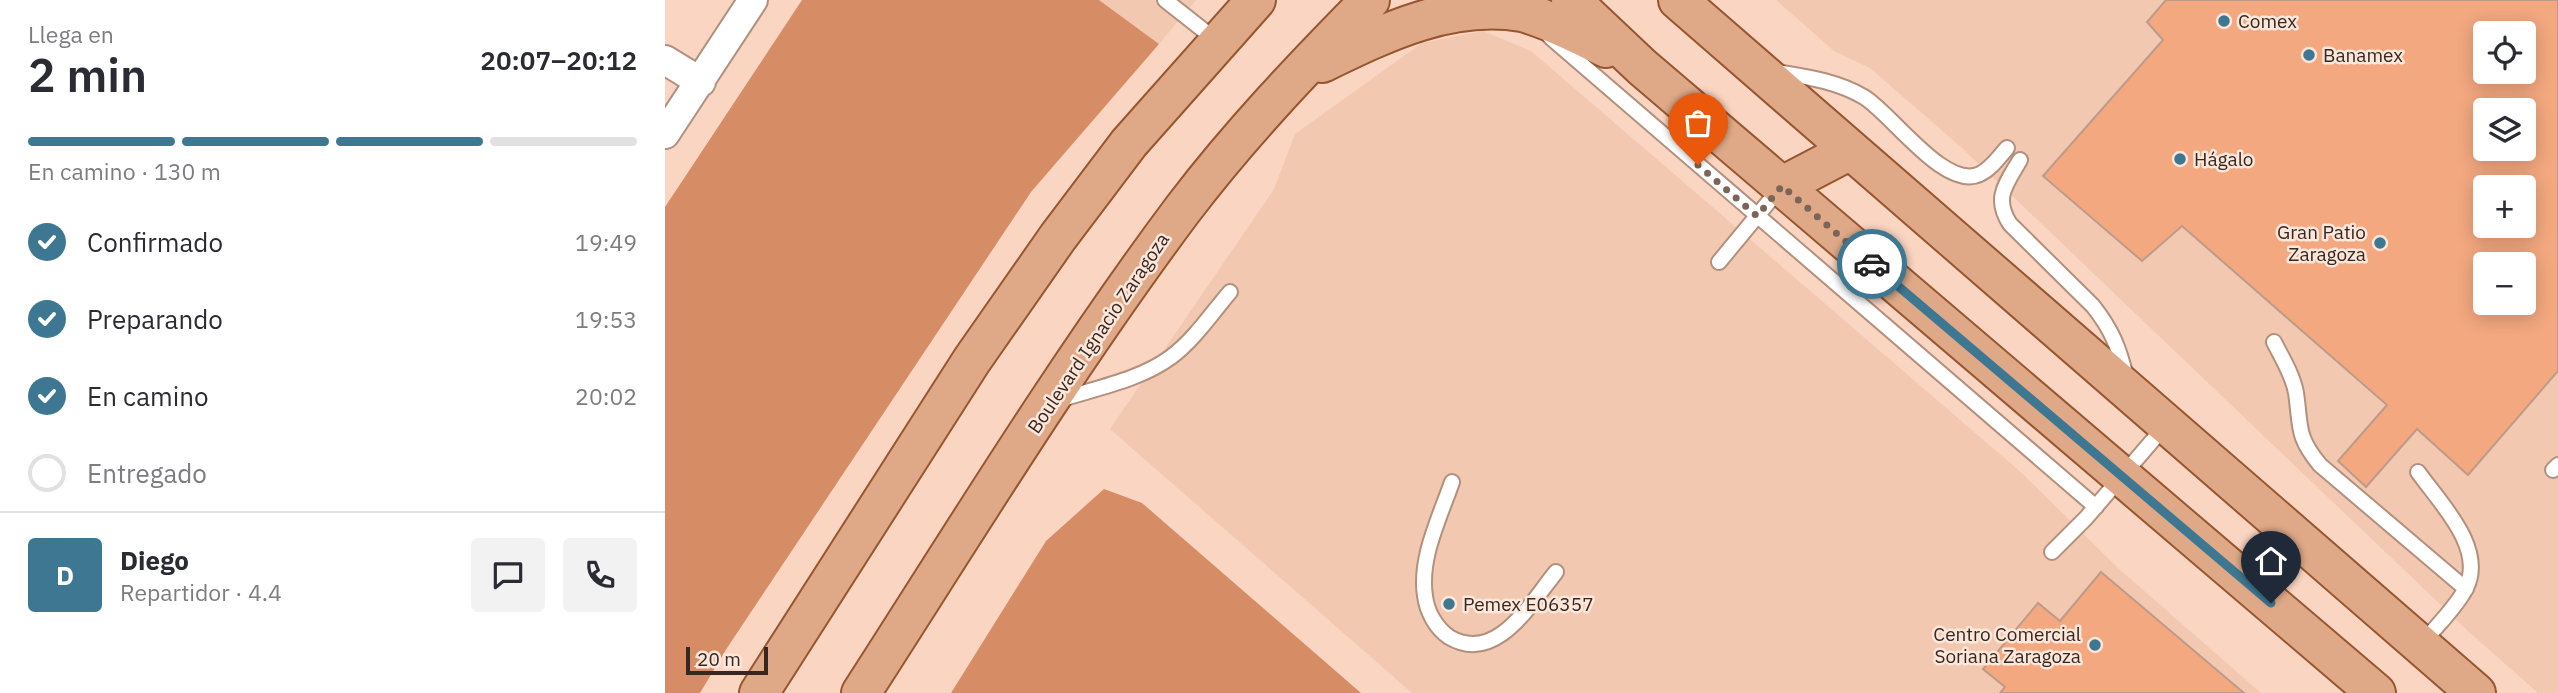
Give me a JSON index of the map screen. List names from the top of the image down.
{
  "streets": {
    "main road": ["Boulevard Ignacio Zaragoza"]
  },
  "places": [
    "Comex",
    "Banamex",
    "Hágalo",
    "Gran Patio Zaragoza",
    "Pemex E06357",
    "Centro Comercial Soriana Zaragoza"
  ],
  "scale_bar": "20 m",
  "page": {
    "heading": ["2 min", "Llega en", "20:07–20:12"],
    "panel": ["Diego", "Repartidor · 4.4"],
    "map_buttons": ["+", "−"],
    "bar": "En camino · 130 m",
    "list": [
      ["Confirmado", "19:49"],
      ["Preparando", "19:53"],
      ["En camino", "20:02"],
      "Entregado"
    ],
    "round": "D",
    "scale": "20 m"
  }
}
